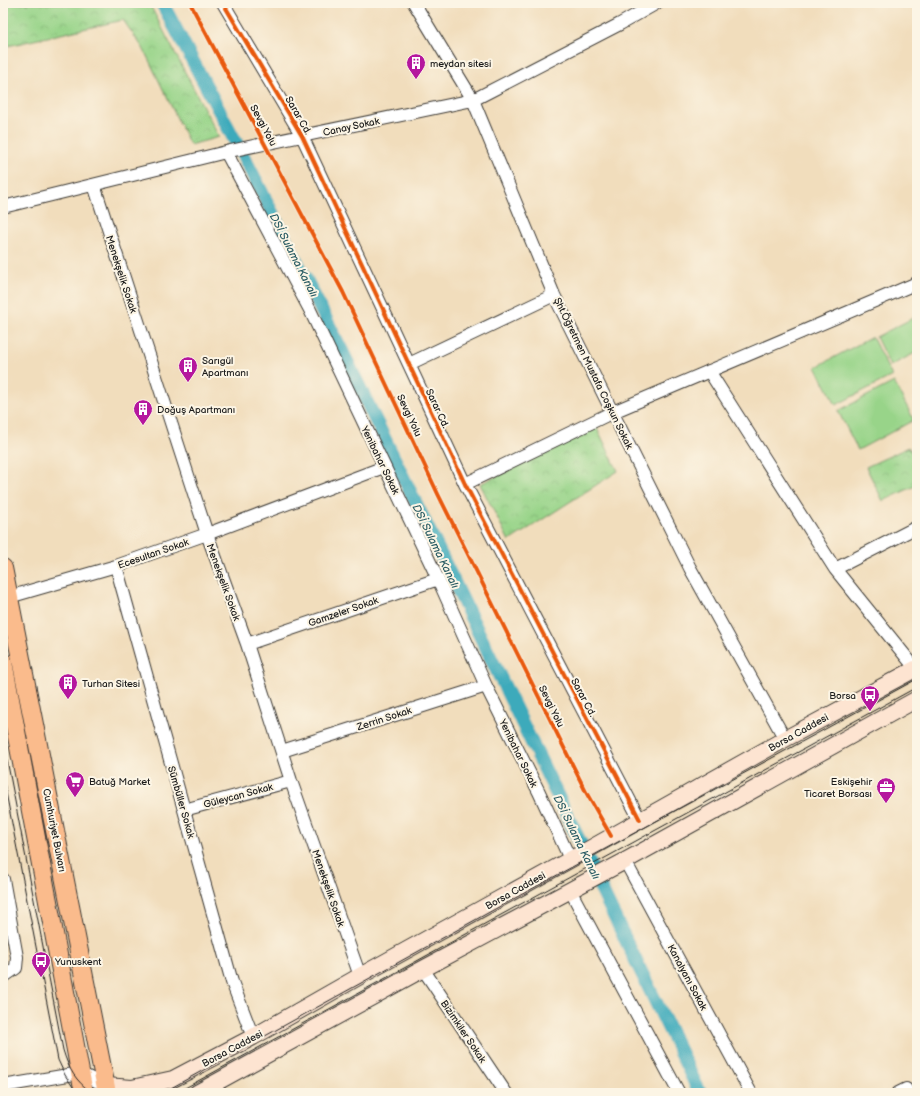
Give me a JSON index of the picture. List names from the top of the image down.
{
  "streets": {
    "main road": ["Borsa Caddesi", "Cumhuriyet Bulvarı"],
    "street": [
      "Sarar Cd.",
      "Canay Sokak",
      "Menekşelik Sokak",
      "Şht.Öğretmen Mustafa Coşkun Sokak",
      "Yenibahar Sokak",
      "Ecesultan Sokak",
      "Gamzeler Sokak",
      "Zerrin Sokak",
      "Güleycan Sokak",
      "Sümbüller Sokak",
      "Kanalyanı Sokak",
      "Bizimkiler Sokak"
    ],
    "cycle path": ["Sevgi Yolu"]
  },
  "crossings": [
    ["Sarar Cd.", "Canay Sokak"],
    ["Sarar Cd.", "Borsa Caddesi"],
    ["Canay Sokak", "Menekşelik Sokak"],
    ["Canay Sokak", "Şht.Öğretmen Mustafa Coşkun Sokak"],
    ["Canay Sokak", "Yenibahar Sokak"],
    ["Menekşelik Sokak", "Ecesultan Sokak"],
    ["Menekşelik Sokak", "Gamzeler Sokak"],
    ["Menekşelik Sokak", "Zerrin Sokak"],
    ["Menekşelik Sokak", "Borsa Caddesi"],
    ["Menekşelik Sokak", "Güleycan Sokak"],
    ["Şht.Öğretmen Mustafa Coşkun Sokak", "Borsa Caddesi"],
    ["Yenibahar Sokak", "Ecesultan Sokak"],
    ["Yenibahar Sokak", "Gamzeler Sokak"],
    ["Yenibahar Sokak", "Zerrin Sokak"],
    ["Yenibahar Sokak", "Borsa Caddesi"],
    ["Ecesultan Sokak", "Sümbüller Sokak"],
    ["Ecesultan Sokak", "Cumhuriyet Bulvarı"],
    ["Borsa Caddesi", "Sümbüller Sokak"],
    ["Borsa Caddesi", "Cumhuriyet Bulvarı"],
    ["Güleycan Sokak", "Sümbüller Sokak"]
  ],
  "water": ["DSİ Sulama Kanalı"],
  "places": {
    "building": [
      "meydan sitesi",
      "Sarıgül Apartmanı",
      "Doğuş Apartmanı",
      "Turhan Sitesi"
    ],
    "bus stop": ["Borsa", "Yunuskent"],
    "supermarket": ["Batuğ Market"],
    "office": ["Eskişehir Ticaret Borsası"]
  }
}
